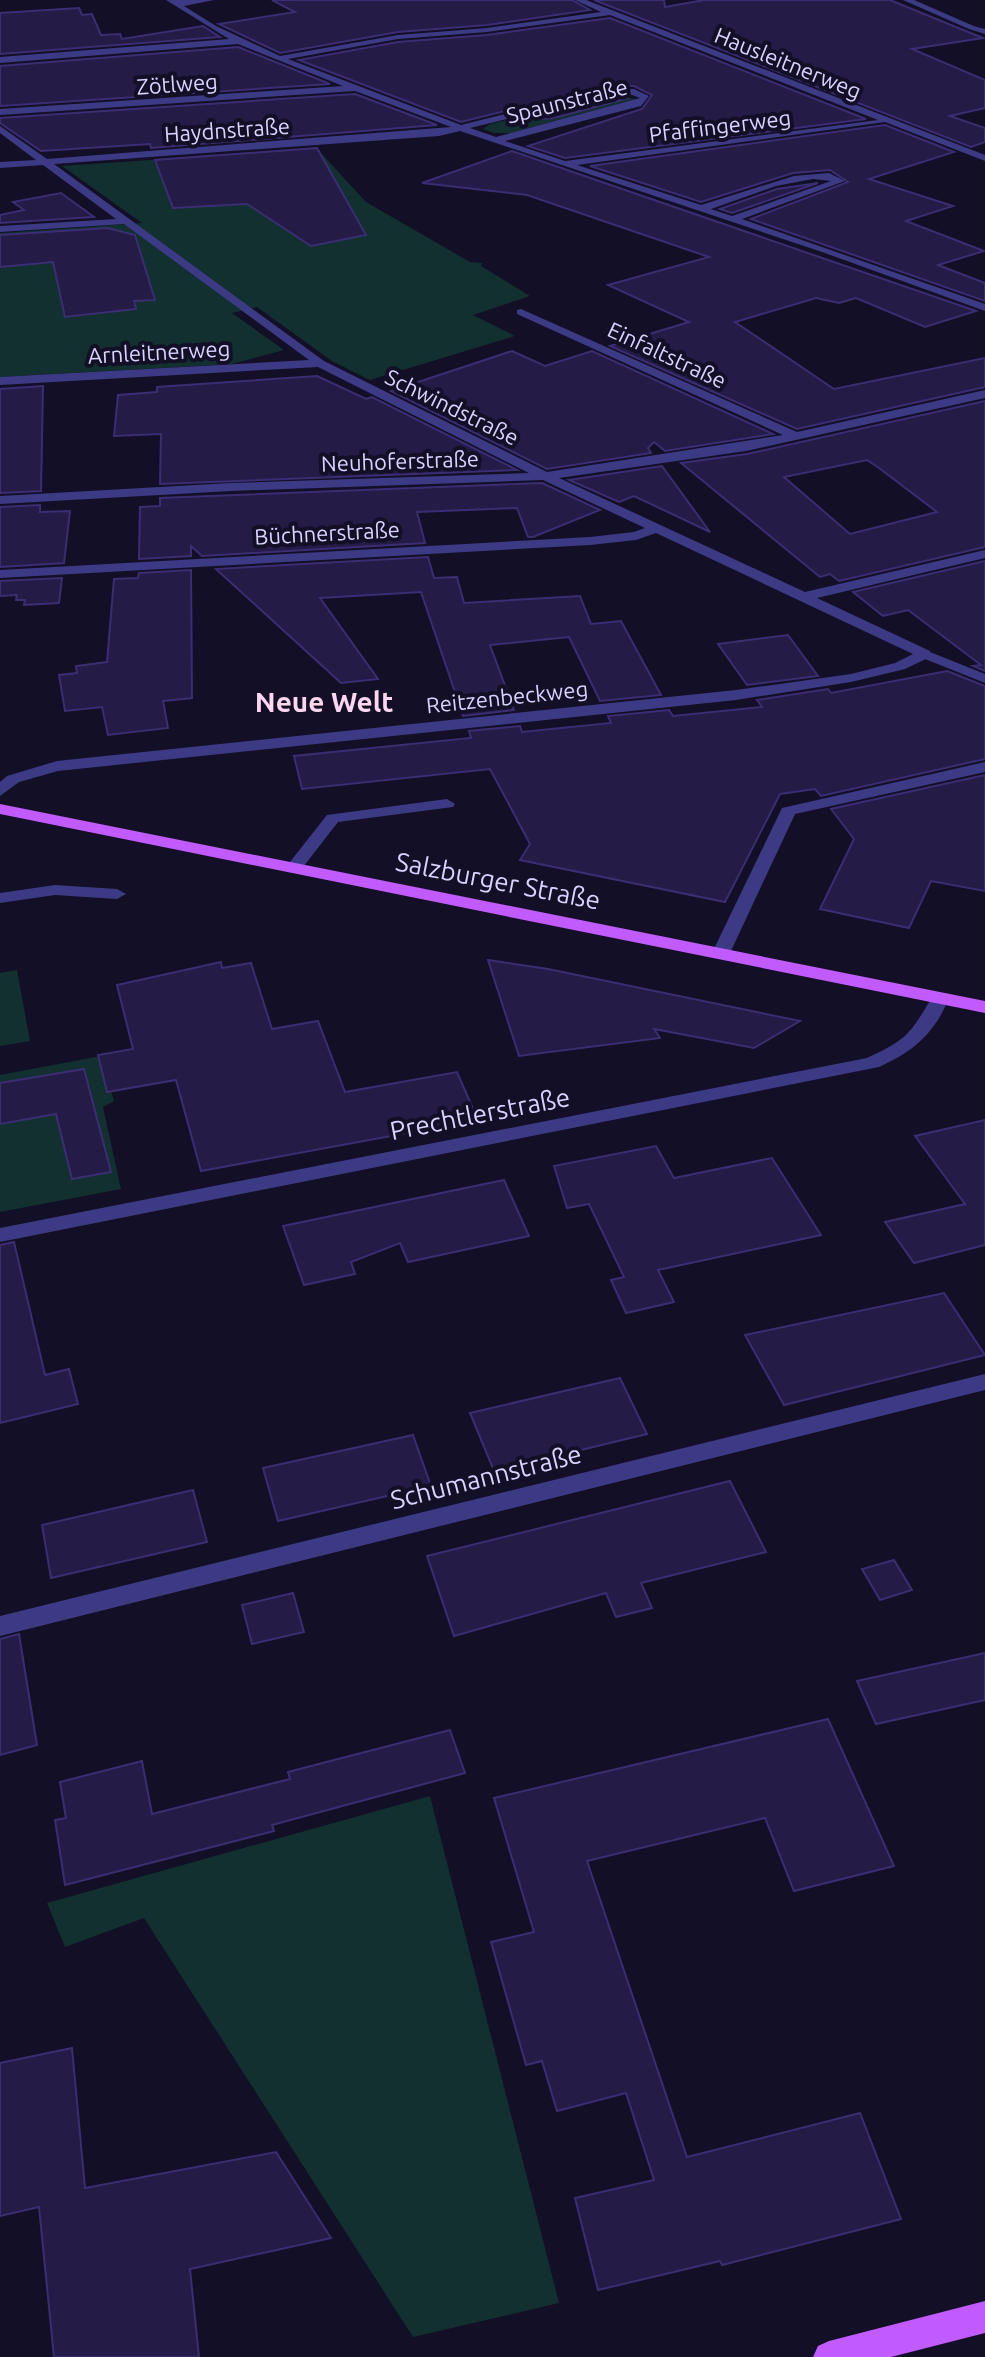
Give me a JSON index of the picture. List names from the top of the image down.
{
  "streets": {
    "main road": ["Salzburger Straße"],
    "street": [
      "Hausleitnerweg",
      "Zötlweg",
      "Spaunstraße",
      "Pfaffingerweg",
      "Haydnstraße",
      "Arnleitnerweg",
      "Einfaltstraße",
      "Schwindstraße",
      "Neuhoferstraße",
      "Büchnerstraße",
      "Reitzenbeckweg",
      "Prechtlerstraße",
      "Schumannstraße"
    ]
  },
  "crossings": [
    ["Hausleitnerweg", "Pfaffingerweg"],
    ["Zötlweg", "Spaunstraße"],
    ["Spaunstraße", "Pfaffingerweg"],
    ["Spaunstraße", "Haydnstraße"],
    ["Haydnstraße", "Schwindstraße"],
    ["Arnleitnerweg", "Schwindstraße"],
    ["Einfaltstraße", "Neuhoferstraße"],
    ["Schwindstraße", "Neuhoferstraße"],
    ["Schwindstraße", "Büchnerstraße"],
    ["Schwindstraße", "Reitzenbeckweg"],
    ["Salzburger Straße", "Prechtlerstraße"]
  ],
  "districts": ["Neue Welt"]
}
